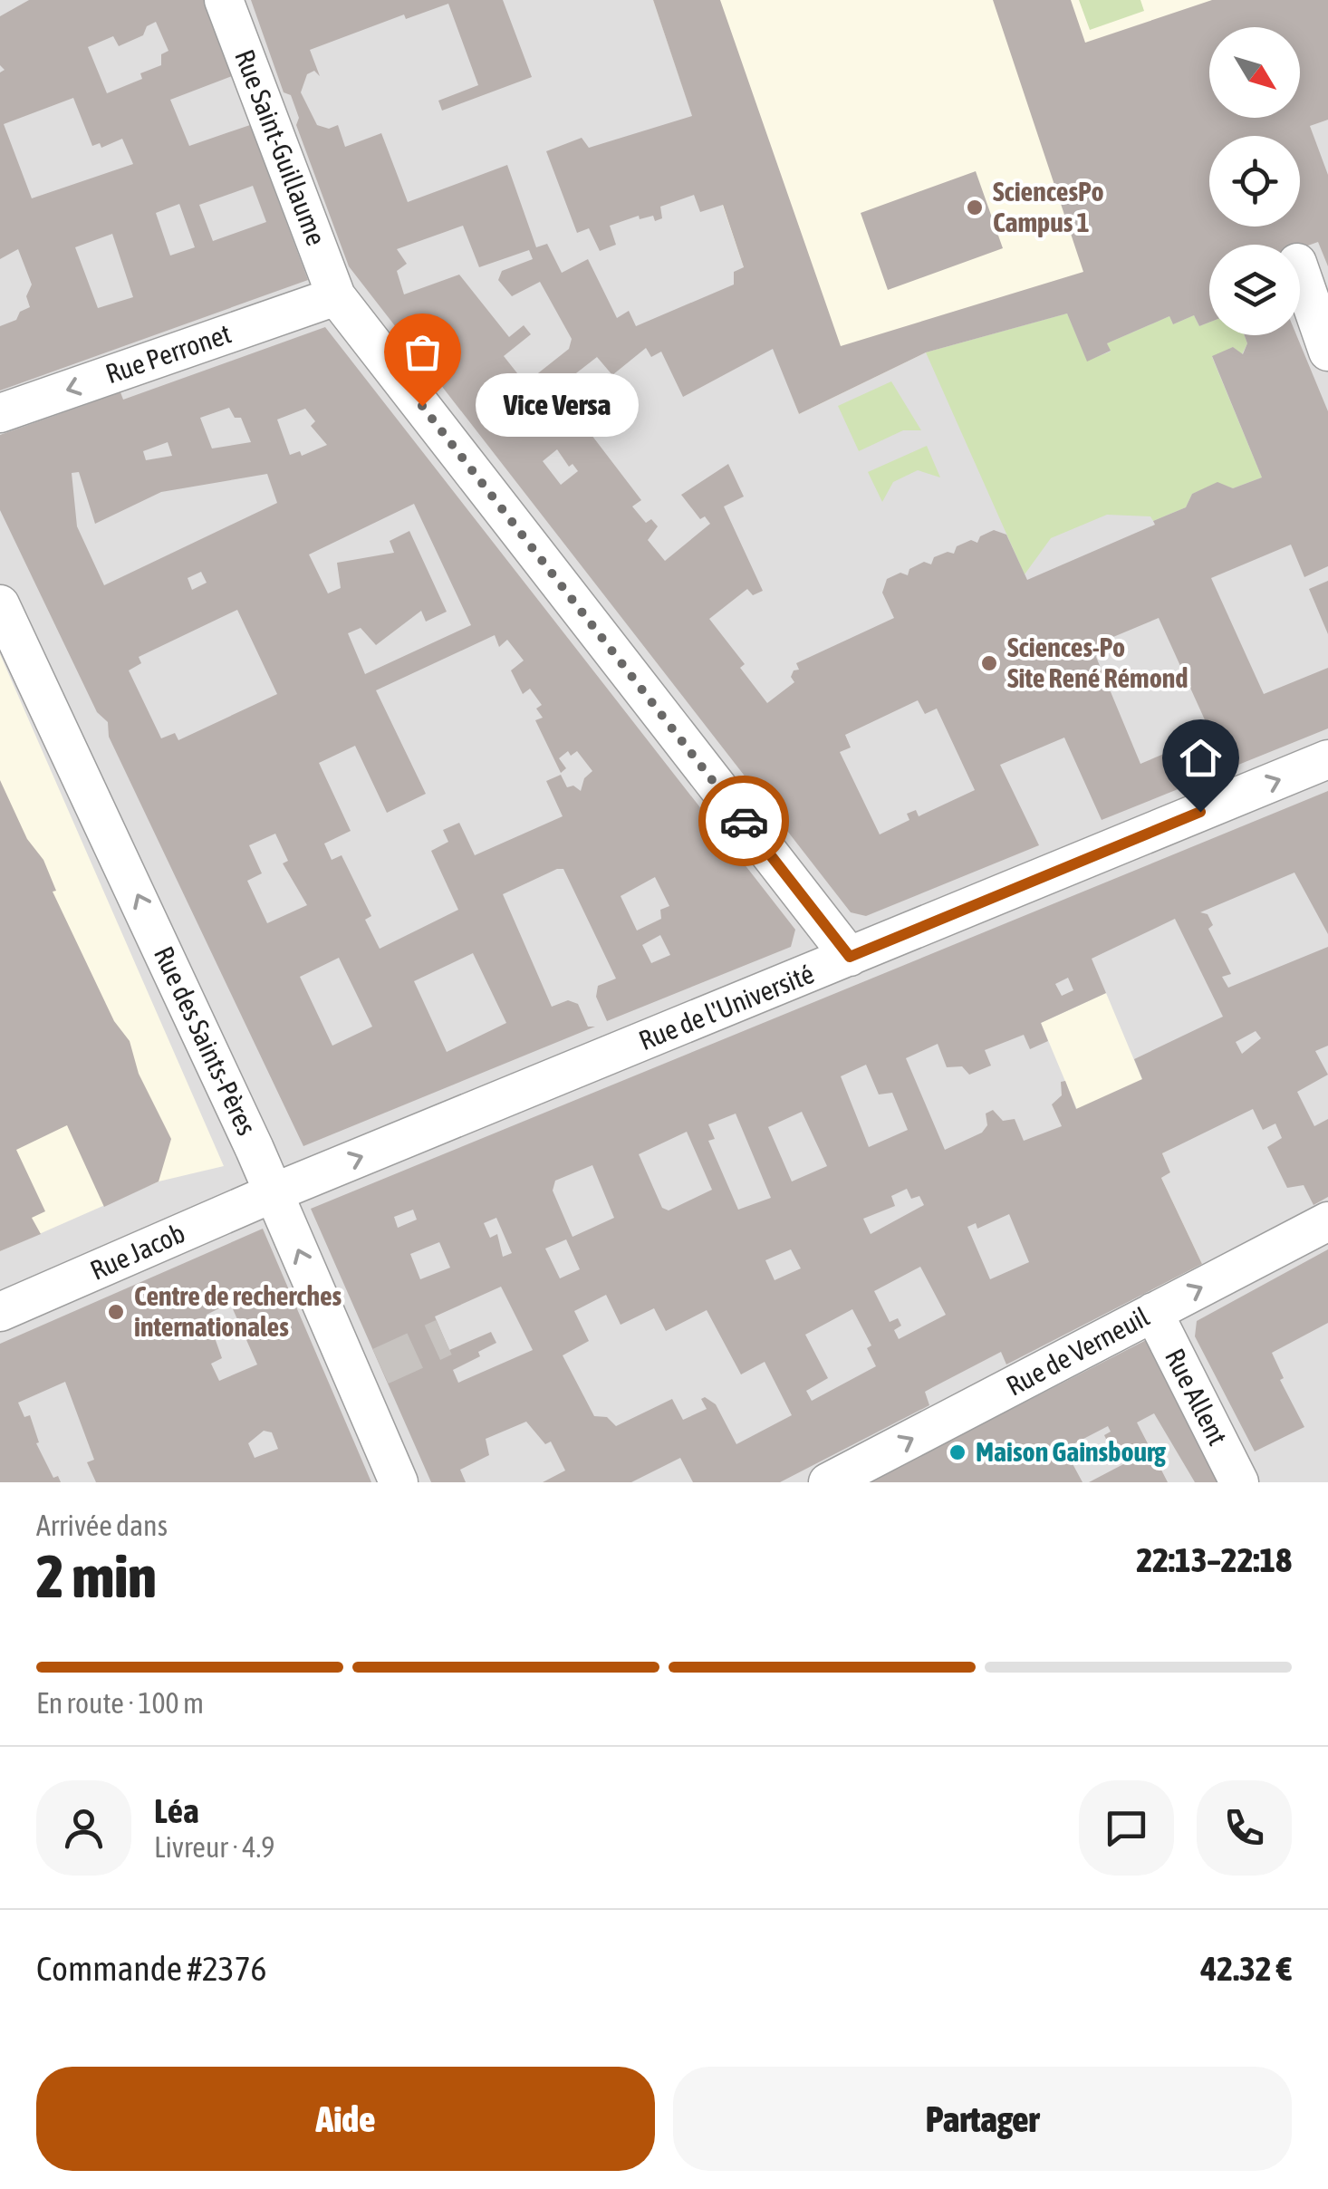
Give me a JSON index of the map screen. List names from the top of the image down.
{
  "streets": {
    "street": [
      "Rue Saint-Guillaume",
      "Rue Perronet",
      "Rue de l'Université",
      "Rue des Saints-Pères",
      "Rue Jacob",
      "Rue de Verneuil",
      "Rue Allent"
    ]
  },
  "crossings": [
    ["Rue Saint-Guillaume", "Rue Perronet"],
    ["Rue Saint-Guillaume", "Rue de l'Université"],
    ["Rue de l'Université", "Rue des Saints-Pères"],
    ["Rue de l'Université", "Rue Jacob"],
    ["Rue des Saints-Pères", "Rue Jacob"],
    ["Rue de Verneuil", "Rue Allent"]
  ],
  "one_way": [
    "Rue Perronet",
    "Rue de l'Université",
    "Rue des Saints-Pères",
    "Rue de Verneuil"
  ],
  "places": [
    "SciencesPo Campus 1",
    "Vice Versa",
    "Sciences-Po Site René Rémond",
    "Centre de recherches internationales",
    "Maison Gainsbourg"
  ],
  "north": "bottom right",
  "page": {
    "bubble": "Vice Versa",
    "heading": ["2 min", "Arrivée dans", "22:13–22:18"],
    "panel": [
      "Léa",
      "Livreur · 4.9",
      "Commande #2376",
      "42.32 €"
    ],
    "bar": "En route · 100 m",
    "buttons": ["Aide", "Partager"]
  }
}
